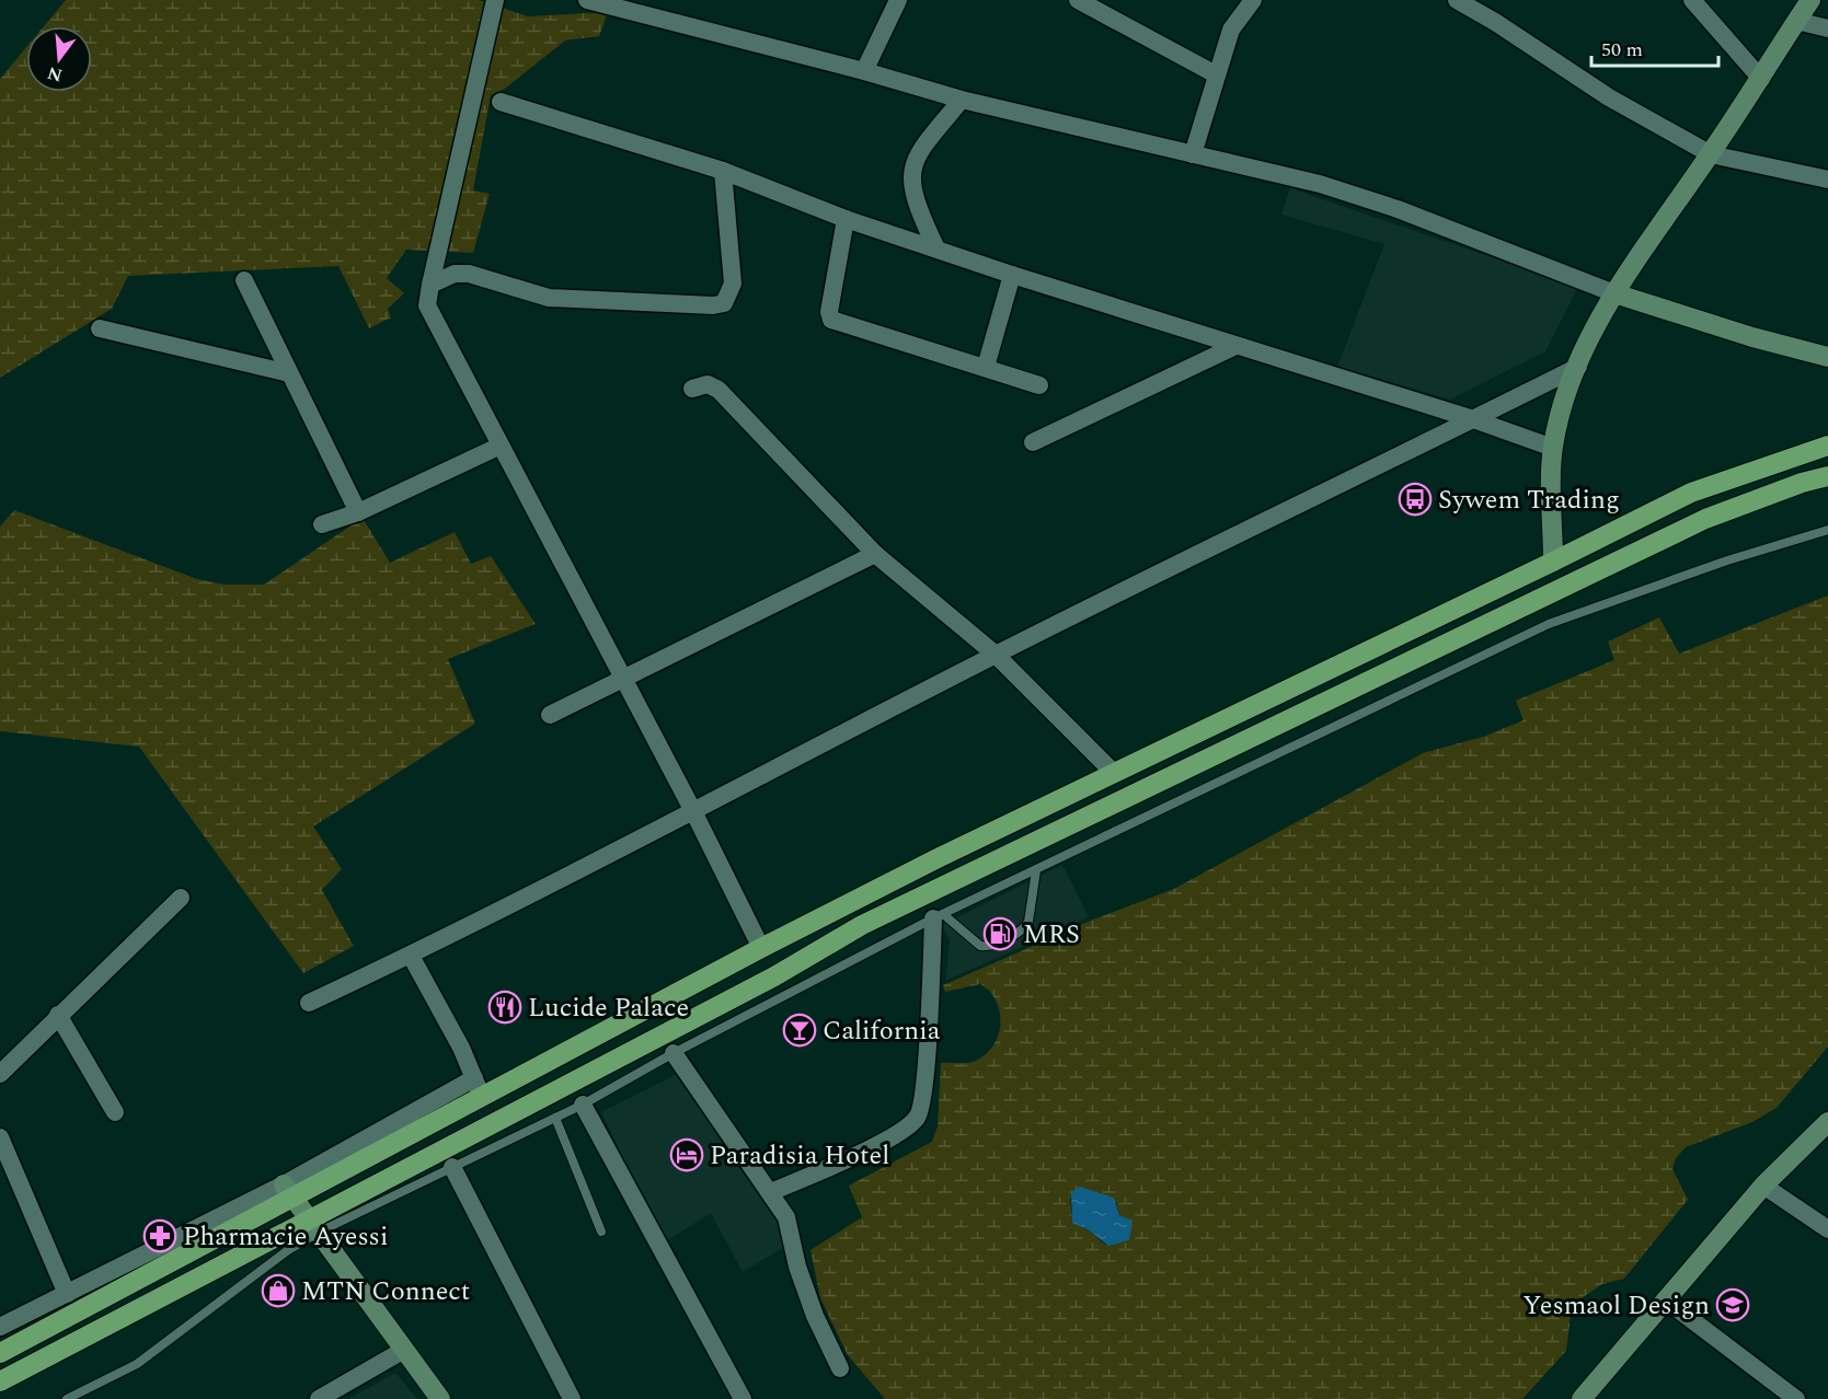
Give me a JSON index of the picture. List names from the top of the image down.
{
  "places": {
    "bus stop": ["Sywem Trading"],
    "fuel station": ["MRS"],
    "restaurant": ["Lucide Palace"],
    "bar": ["California"],
    "hotel": ["Paradisia Hotel"],
    "pharmacy": ["Pharmacie Ayessi"],
    "shop": ["MTN Connect"],
    "school or university": ["Yesmaol Design"]
  },
  "scale_bar": "50 m",
  "north": "bottom"
}
